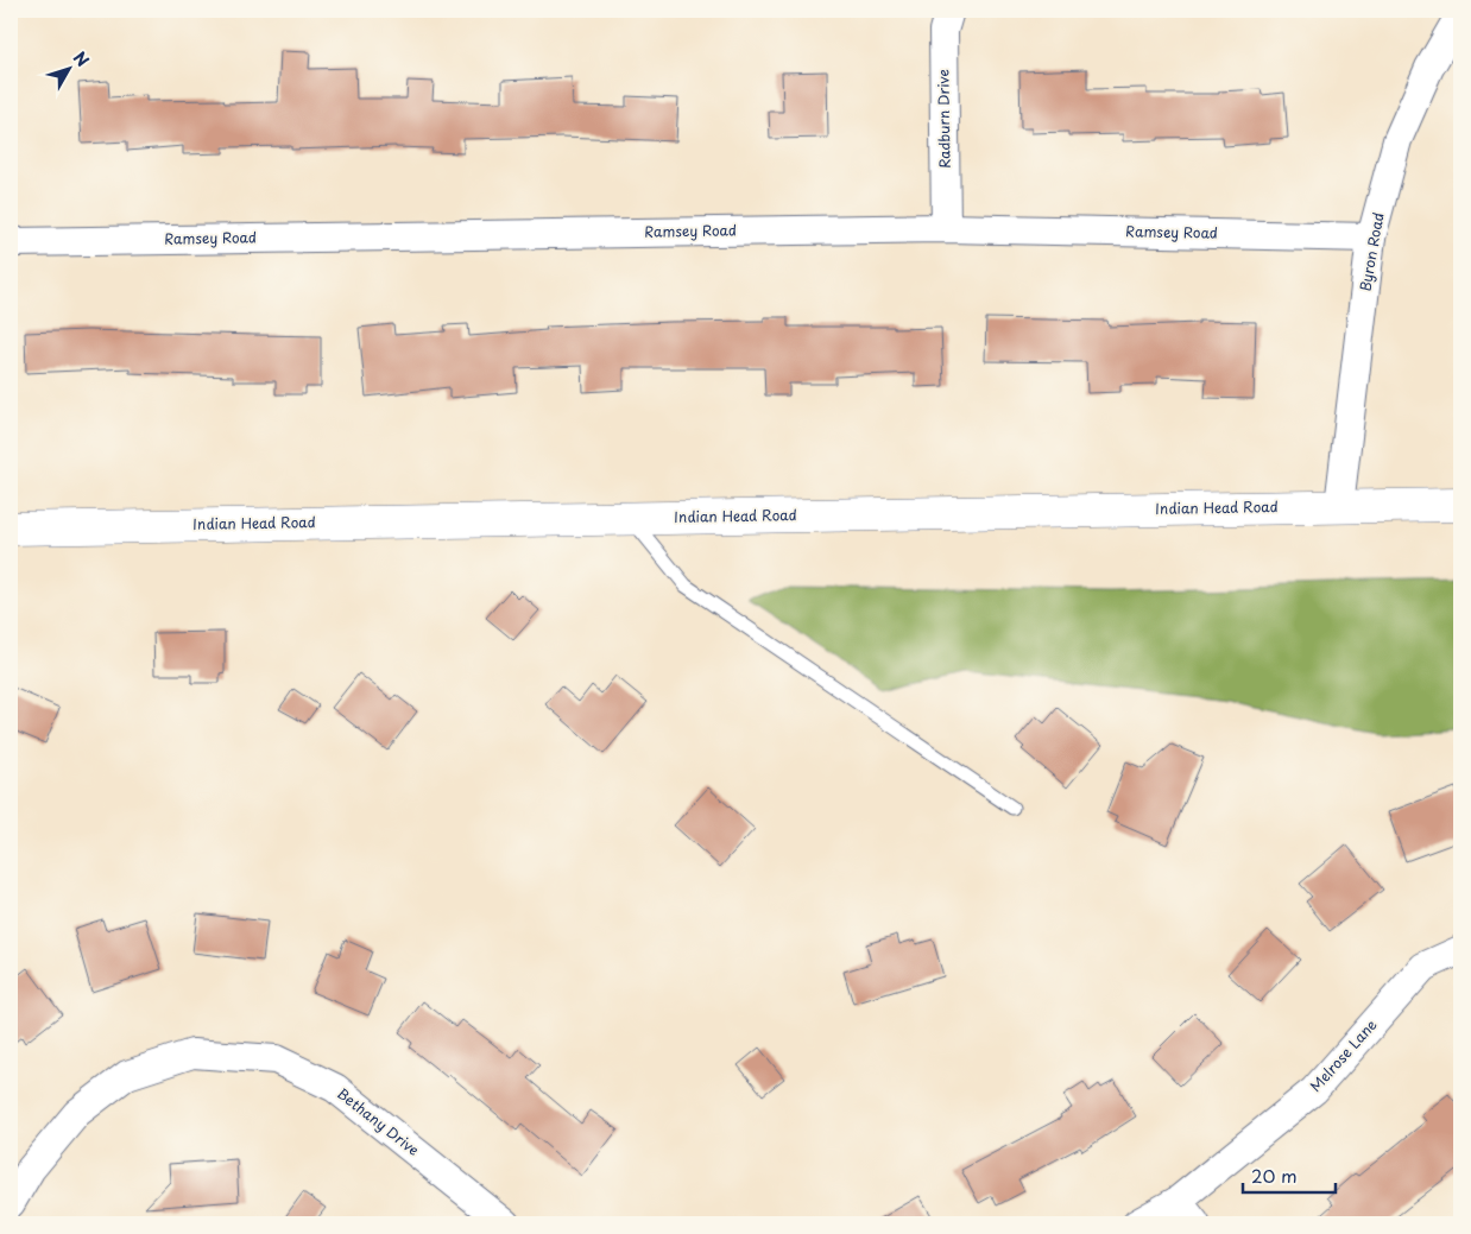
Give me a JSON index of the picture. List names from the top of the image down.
{
  "streets": {
    "main road": ["Indian Head Road"],
    "street": [
      "Radburn Drive",
      "Ramsey Road",
      "Byron Road",
      "Melrose Lane",
      "Bethany Drive"
    ]
  },
  "crossings": [
    ["Radburn Drive", "Ramsey Road"],
    ["Ramsey Road", "Byron Road"],
    ["Byron Road", "Indian Head Road"]
  ],
  "scale_bar": "20 m",
  "north": "top right"
}
